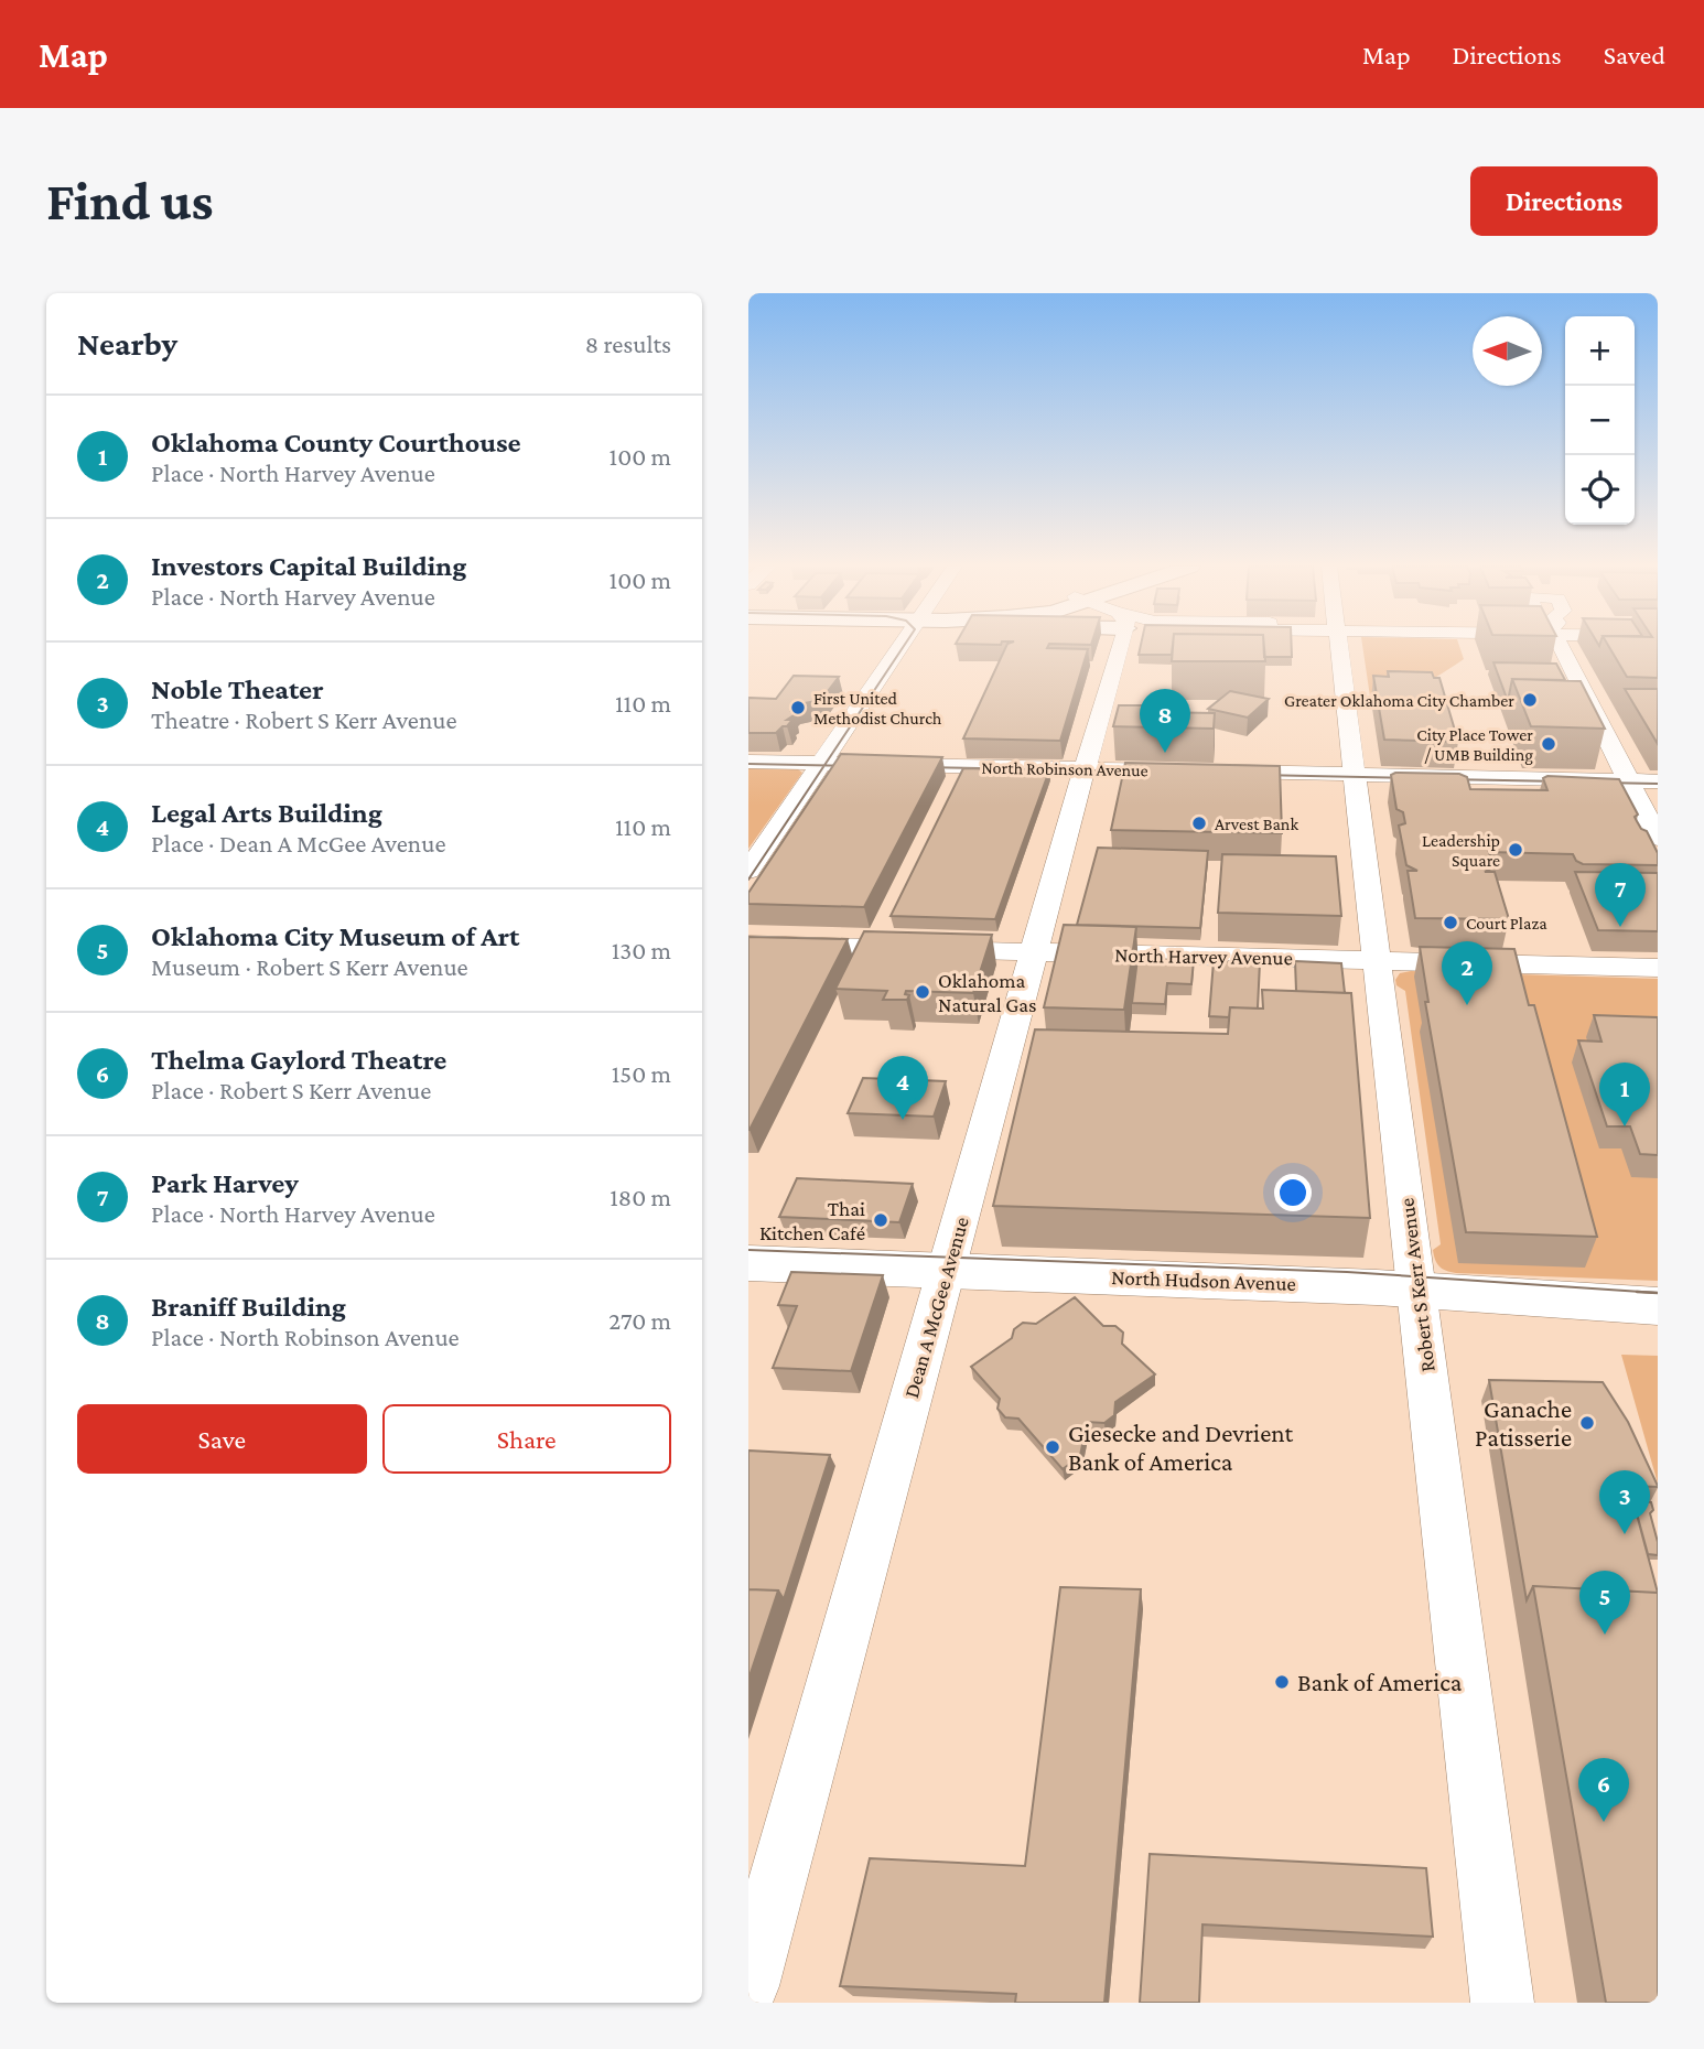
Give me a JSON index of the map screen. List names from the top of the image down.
{
  "streets": {
    "main road": ["North Hudson Avenue"],
    "street": [
      "North Robinson Avenue",
      "North Harvey Avenue",
      "Robert S Kerr Avenue",
      "Dean A McGee Avenue"
    ]
  },
  "crossings": [
    ["North Robinson Avenue", "Robert S Kerr Avenue"],
    ["North Robinson Avenue", "Dean A McGee Avenue"],
    ["North Harvey Avenue", "Robert S Kerr Avenue"],
    ["North Harvey Avenue", "Dean A McGee Avenue"],
    ["North Hudson Avenue", "Robert S Kerr Avenue"],
    ["North Hudson Avenue", "Dean A McGee Avenue"]
  ],
  "places": [
    "Greater Oklahoma City Chamber",
    "First United Methodist Church",
    "City Place Tower / UMB Building",
    "Arvest Bank",
    "Leadership Square",
    "Court Plaza",
    "Oklahoma Natural Gas",
    "Thai Kitchen Café",
    "Ganache Patisserie",
    "Giesecke and Devrient Bank of America",
    "Bank of America"
  ],
  "north": "left",
  "page": {
    "header": "Map",
    "nav": ["Map", "Directions", "Saved"],
    "buttons": [
      "Directions",
      ["Save", "Share"]
    ],
    "title": "Find us",
    "heading": ["Nearby", "8 results"],
    "map_buttons": ["+", "−"],
    "list": [
      {
        "mark": "1",
        "name": "Oklahoma County Courthouse",
        "note": "Place · North Harvey Avenue",
        "value": "100 m"
      },
      {
        "mark": "2",
        "name": "Investors Capital Building",
        "note": "Place · North Harvey Avenue",
        "value": "100 m"
      },
      {
        "mark": "3",
        "name": "Noble Theater",
        "note": "Theatre · Robert S Kerr Avenue",
        "value": "110 m"
      },
      {
        "mark": "4",
        "name": "Legal Arts Building",
        "note": "Place · Dean A McGee Avenue",
        "value": "110 m"
      },
      {
        "mark": "5",
        "name": "Oklahoma City Museum of Art",
        "note": "Museum · Robert S Kerr Avenue",
        "value": "130 m"
      },
      {
        "mark": "6",
        "name": "Thelma Gaylord Theatre",
        "note": "Place · Robert S Kerr Avenue",
        "value": "150 m"
      },
      {
        "mark": "7",
        "name": "Park Harvey",
        "note": "Place · North Harvey Avenue",
        "value": "180 m"
      },
      {
        "mark": "8",
        "name": "Braniff Building",
        "note": "Place · North Robinson Avenue",
        "value": "270 m"
      }
    ],
    "pins": [
      "8",
      "7",
      "2",
      "4",
      "1",
      "3",
      "5",
      "6"
    ]
  }
}
